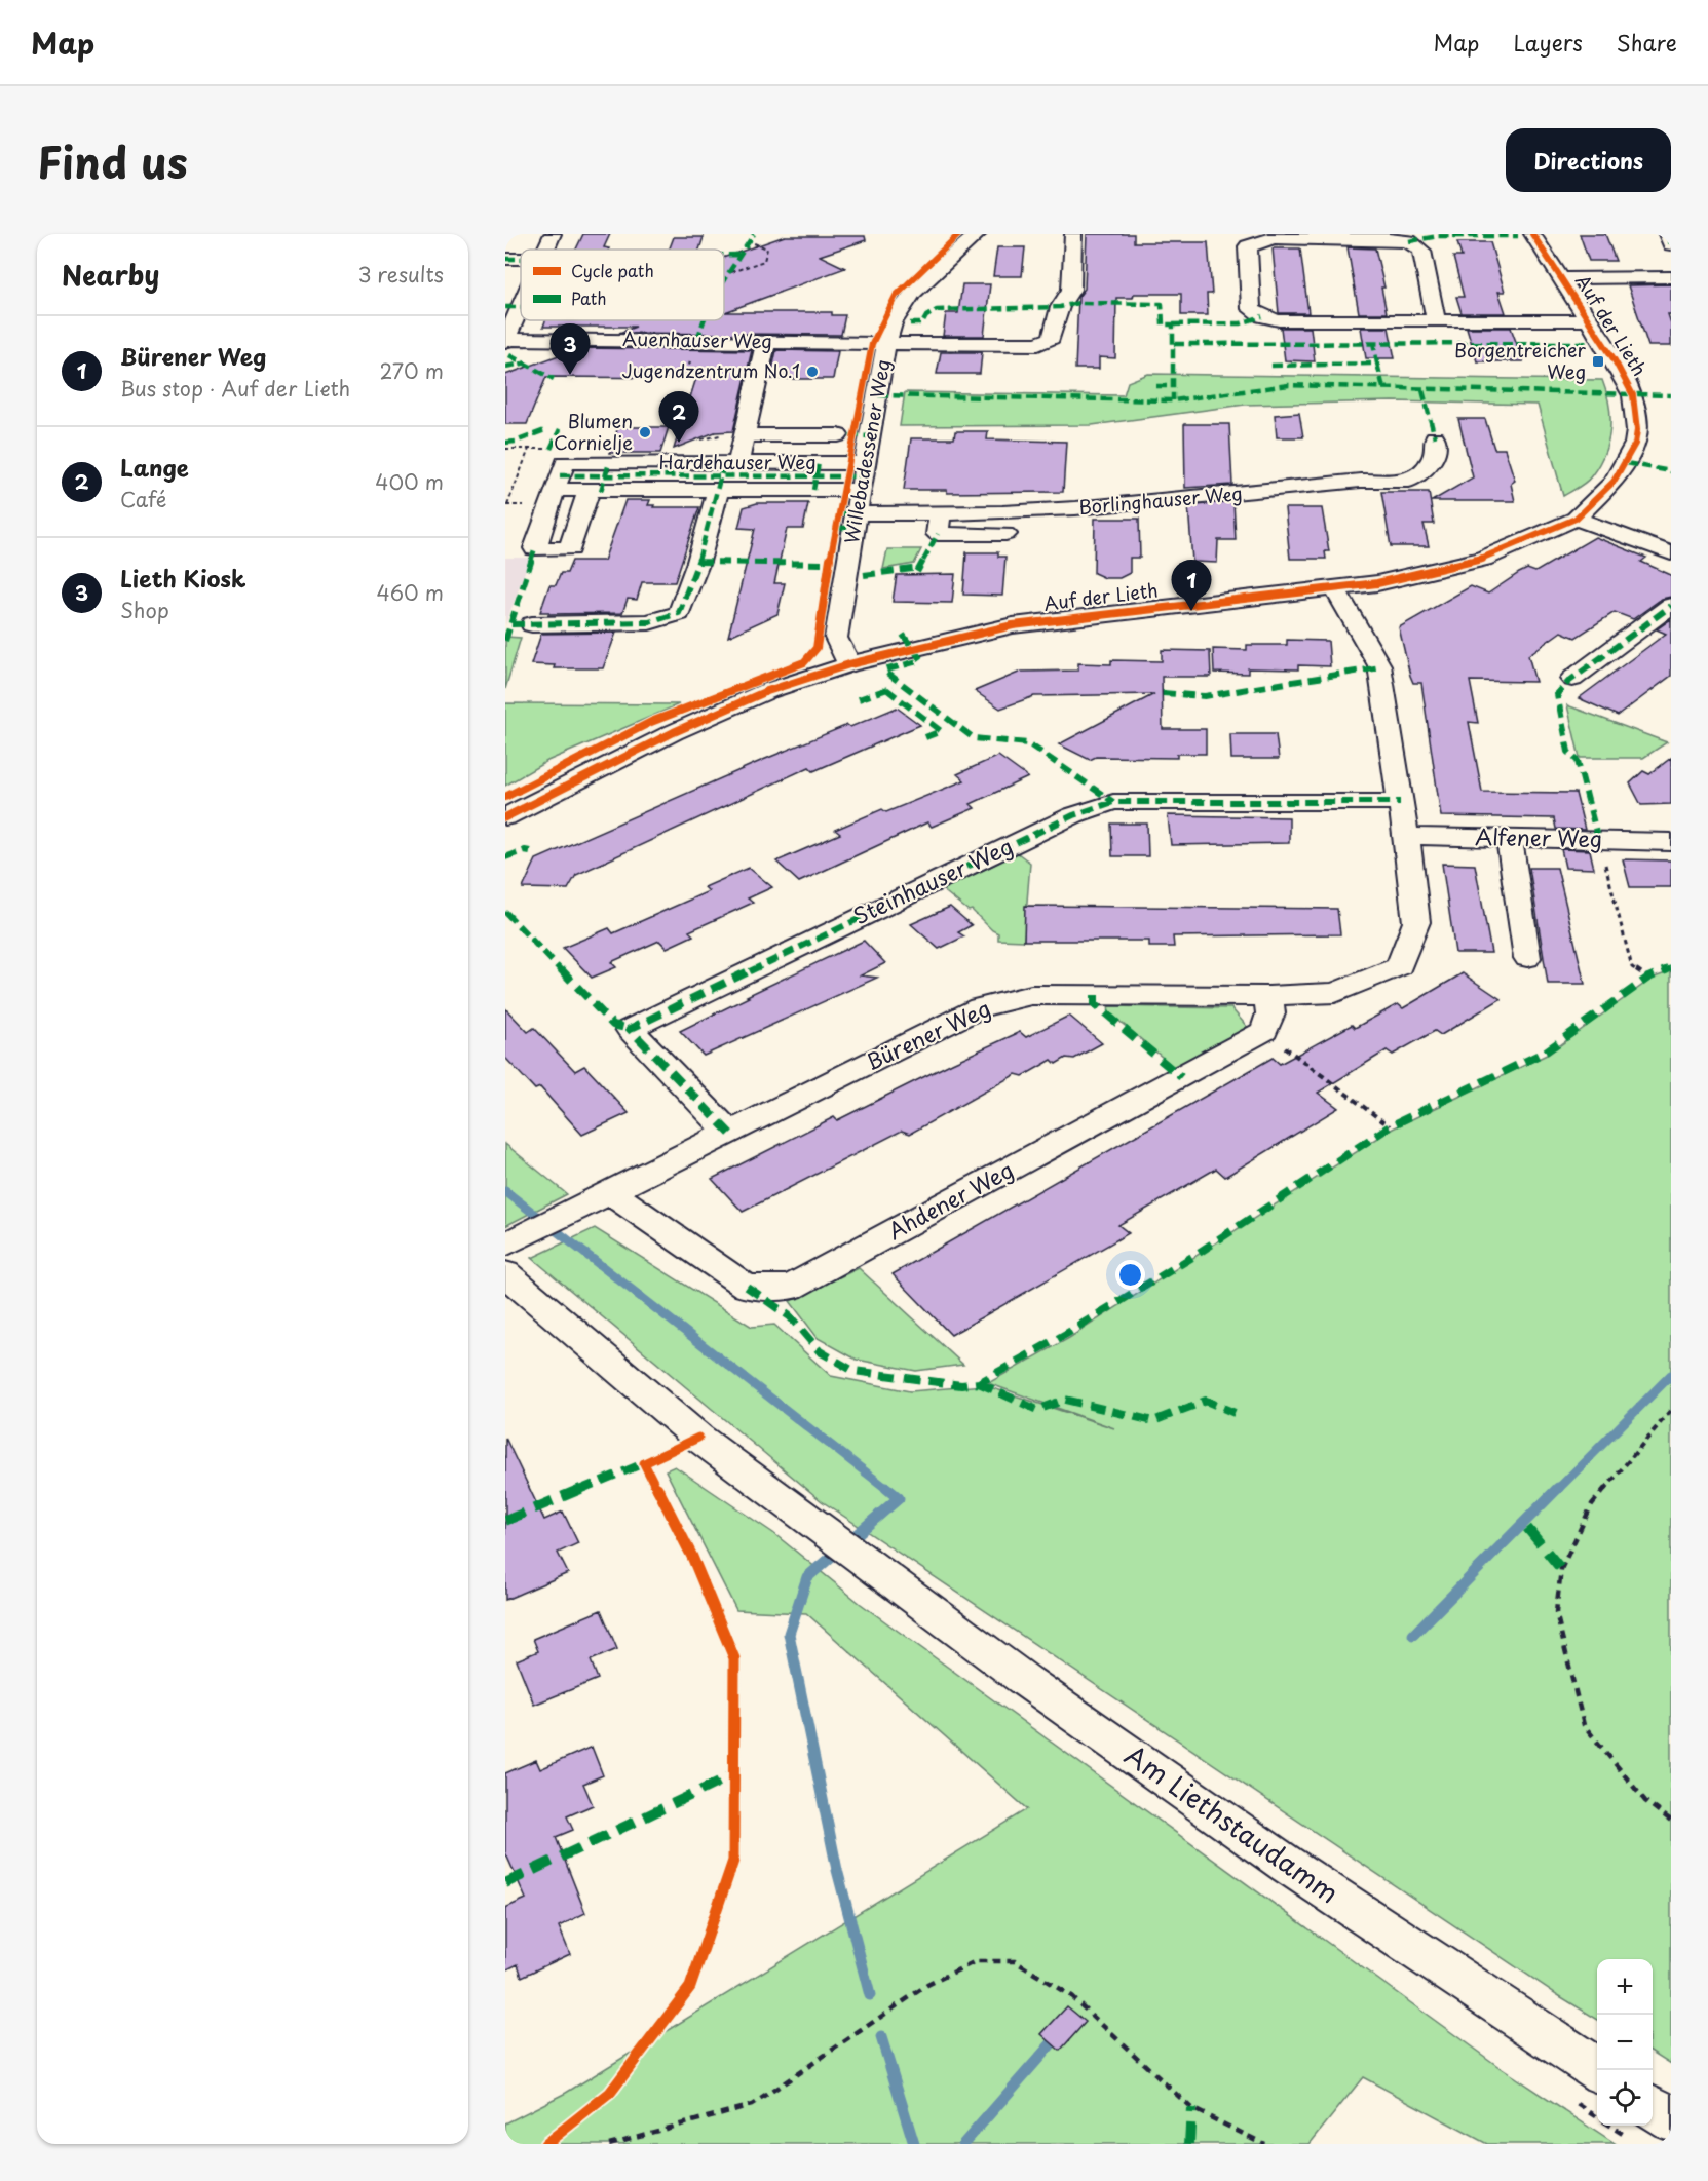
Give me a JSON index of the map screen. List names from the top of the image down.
{
  "streets": {
    "street": [
      "Auf der Lieth",
      "Auenhauser Weg",
      "Willebadessener Weg",
      "Hardehauser Weg",
      "Borlinghauser Weg",
      "Alfener Weg",
      "Steinhauser Weg",
      "Bürener Weg",
      "Ahdener Weg",
      "Am Liethstaudamm"
    ]
  },
  "crossings": [
    ["Auf der Lieth", "Willebadessener Weg"],
    ["Auf der Lieth", "Bürener Weg"],
    ["Auenhauser Weg", "Willebadessener Weg"],
    ["Willebadessener Weg", "Hardehauser Weg"],
    ["Willebadessener Weg", "Borlinghauser Weg"],
    ["Alfener Weg", "Bürener Weg"],
    ["Steinhauser Weg", "Bürener Weg"],
    ["Bürener Weg", "Ahdener Weg"]
  ],
  "places": {
    "transit": ["Borgentreicher Weg"],
    "other": ["Jugendzentrum No.1", "Blumen Cornielje"]
  },
  "legend": ["Cycle path", "Path"],
  "page": {
    "header": "Map",
    "nav": ["Map", "Layers", "Share"],
    "title": "Find us",
    "buttons": "Directions",
    "heading": ["Nearby", "3 results"],
    "list": [
      {
        "mark": "1",
        "name": "Bürener Weg",
        "note": "Bus stop · Auf der Lieth",
        "value": "270 m"
      },
      {
        "mark": "2",
        "name": "Lange",
        "note": "Café",
        "value": "400 m"
      },
      {
        "mark": "3",
        "name": "Lieth Kiosk",
        "note": "Shop",
        "value": "460 m"
      }
    ],
    "pins": ["3", "2", "1"],
    "map_buttons": ["+", "−"]
  }
}
